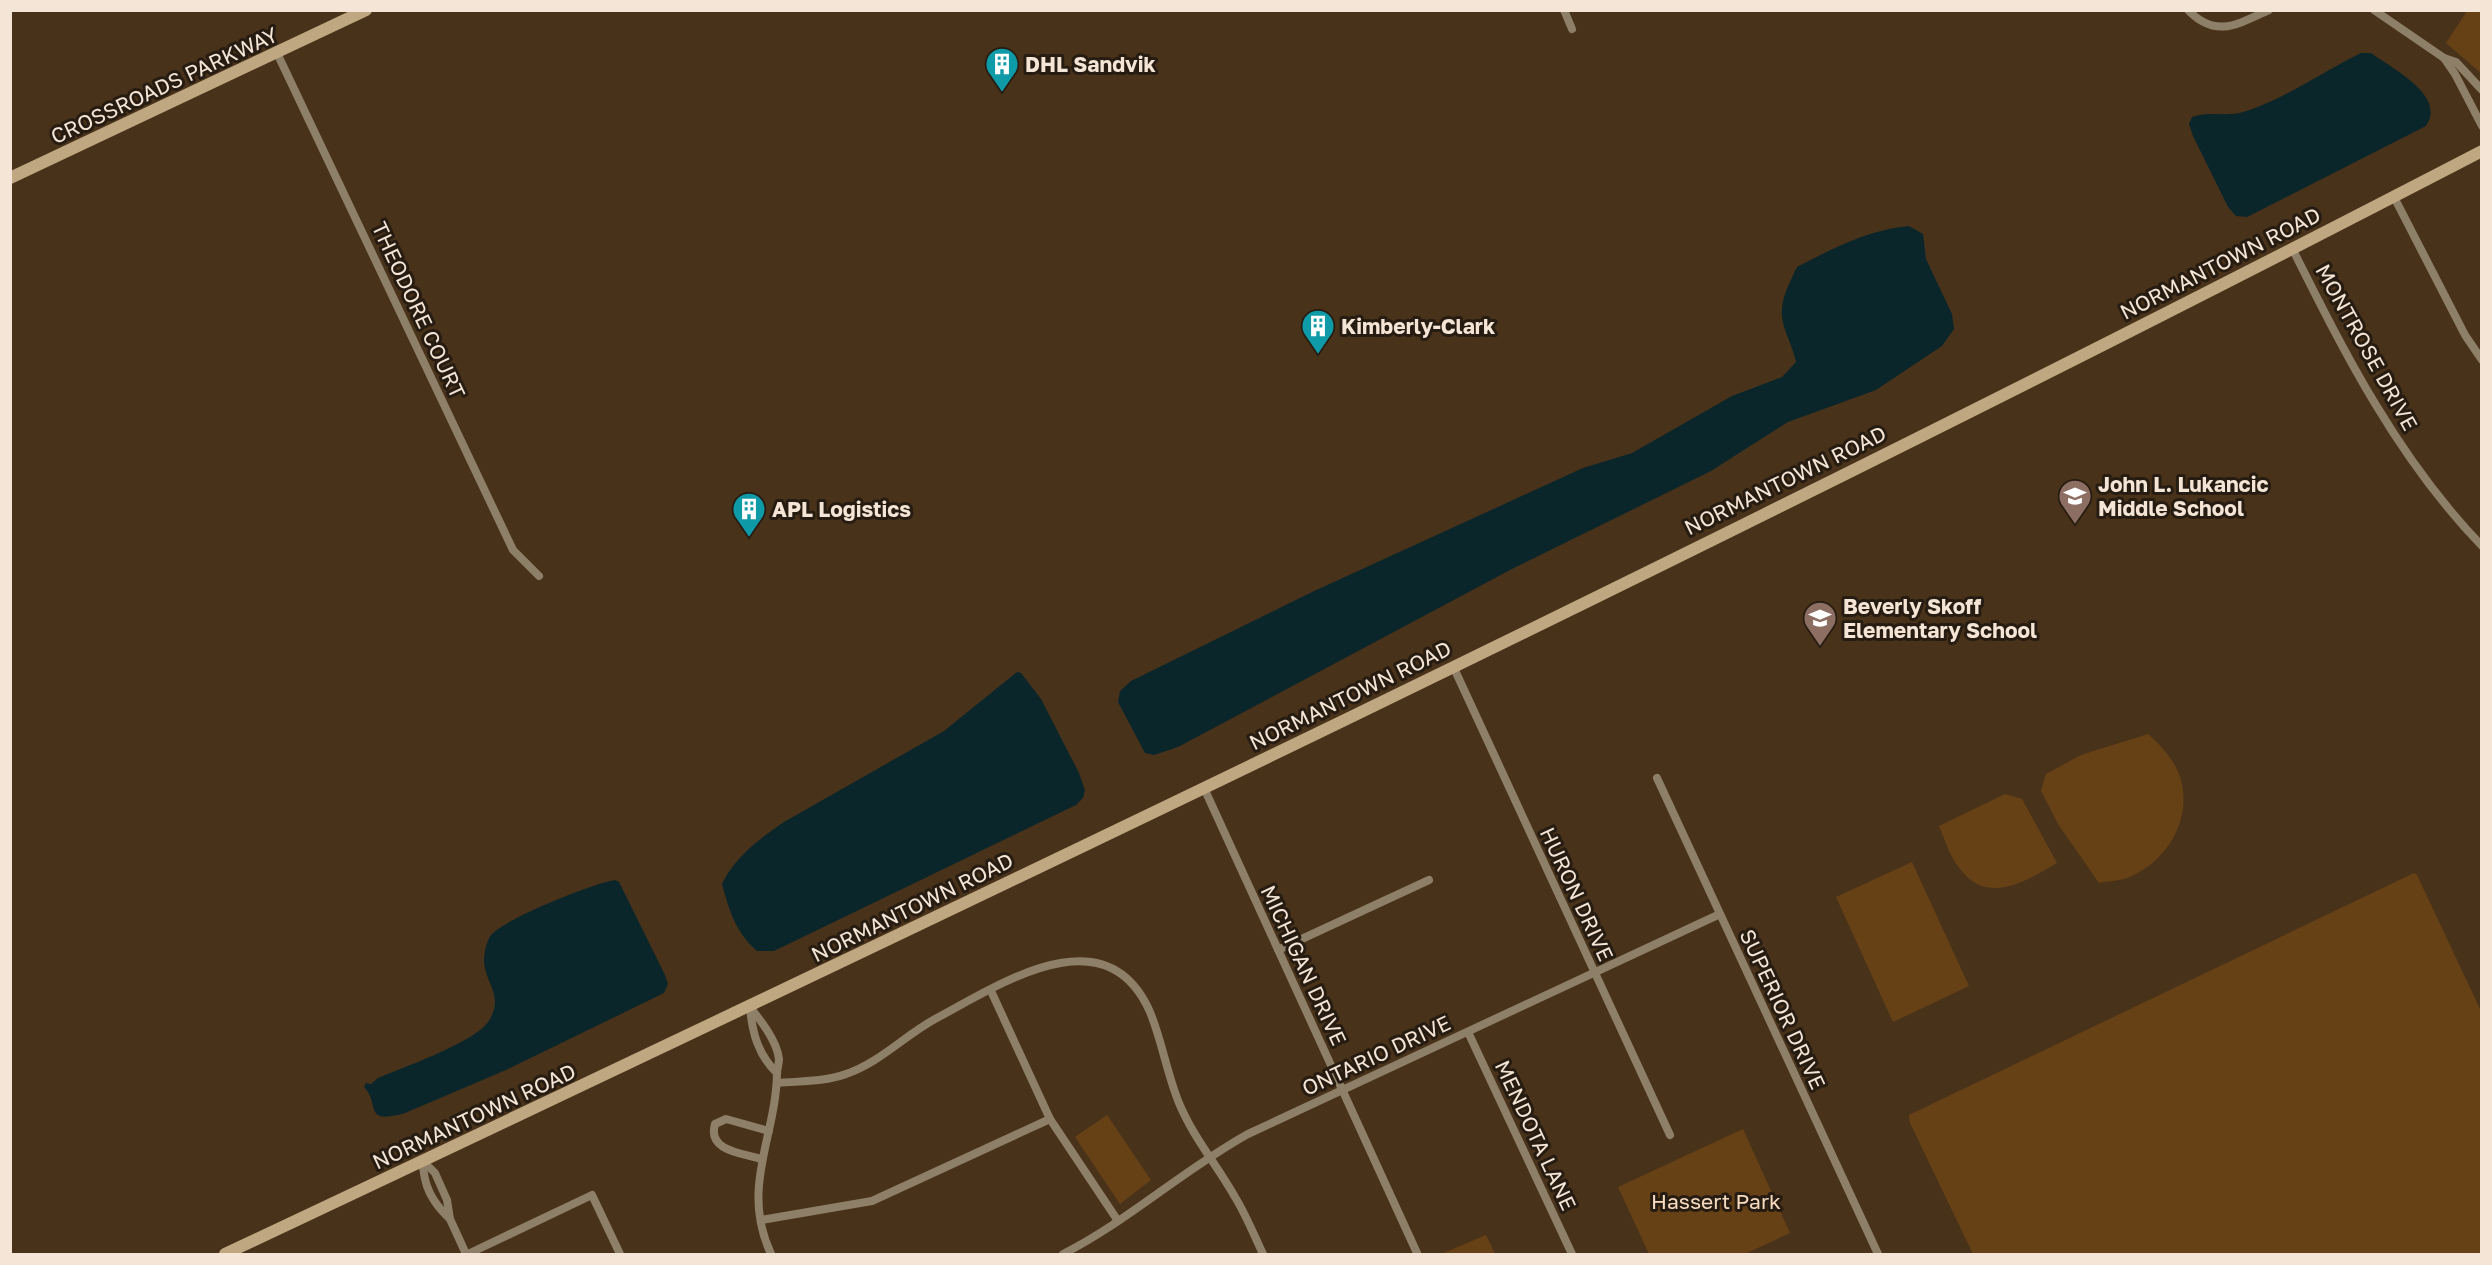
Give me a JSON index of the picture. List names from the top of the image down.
{
  "streets": {
    "street": [
      "CROSSROADS PARKWAY",
      "NORMANTOWN ROAD",
      "THEODORE COURT",
      "MONTROSE DRIVE",
      "HURON DRIVE",
      "MICHIGAN DRIVE",
      "SUPERIOR DRIVE",
      "ONTARIO DRIVE",
      "MENDOTA LANE"
    ]
  },
  "crossings": [
    ["CROSSROADS PARKWAY", "THEODORE COURT"],
    ["NORMANTOWN ROAD", "MONTROSE DRIVE"],
    ["NORMANTOWN ROAD", "HURON DRIVE"],
    ["NORMANTOWN ROAD", "MICHIGAN DRIVE"],
    ["HURON DRIVE", "ONTARIO DRIVE"],
    ["MICHIGAN DRIVE", "ONTARIO DRIVE"],
    ["SUPERIOR DRIVE", "ONTARIO DRIVE"],
    ["ONTARIO DRIVE", "MENDOTA LANE"]
  ],
  "parks": ["Hassert Park"],
  "places": {
    "building": ["DHL Sandvik", "Kimberly-Clark", "APL Logistics"],
    "school or university": ["John L. Lukancic Middle School", "Beverly Skoff Elementary School"]
  }
}
